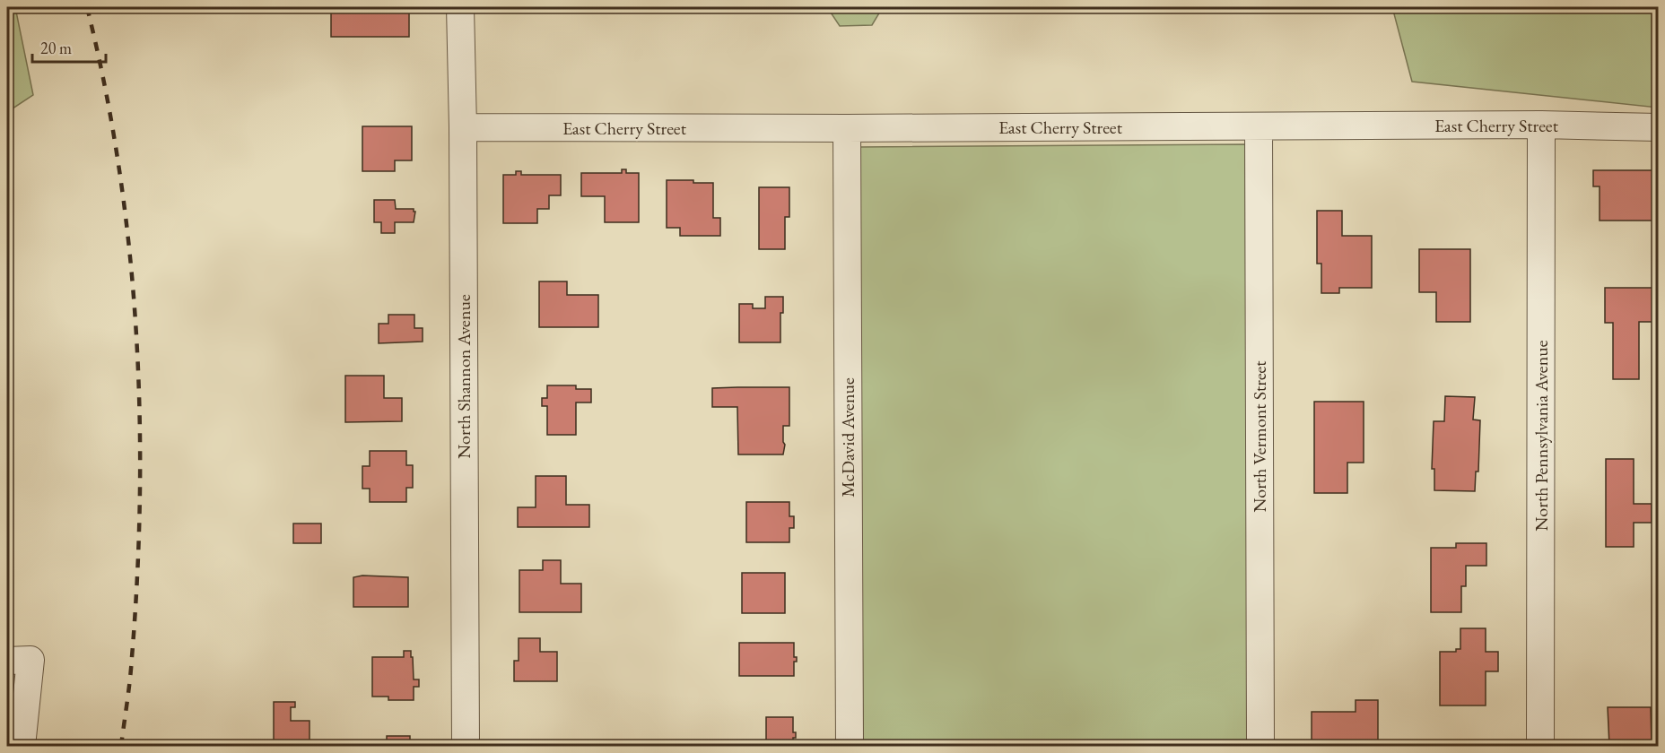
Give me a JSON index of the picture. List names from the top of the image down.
{
  "streets": {
    "street": [
      "East Cherry Street",
      "North Shannon Avenue",
      "North Pennsylvania Avenue",
      "North Vermont Street",
      "McDavid Avenue"
    ]
  },
  "crossings": [
    ["East Cherry Street", "North Shannon Avenue"],
    ["East Cherry Street", "North Pennsylvania Avenue"],
    ["East Cherry Street", "North Vermont Street"],
    ["East Cherry Street", "McDavid Avenue"]
  ],
  "scale_bar": "20 m"
}
